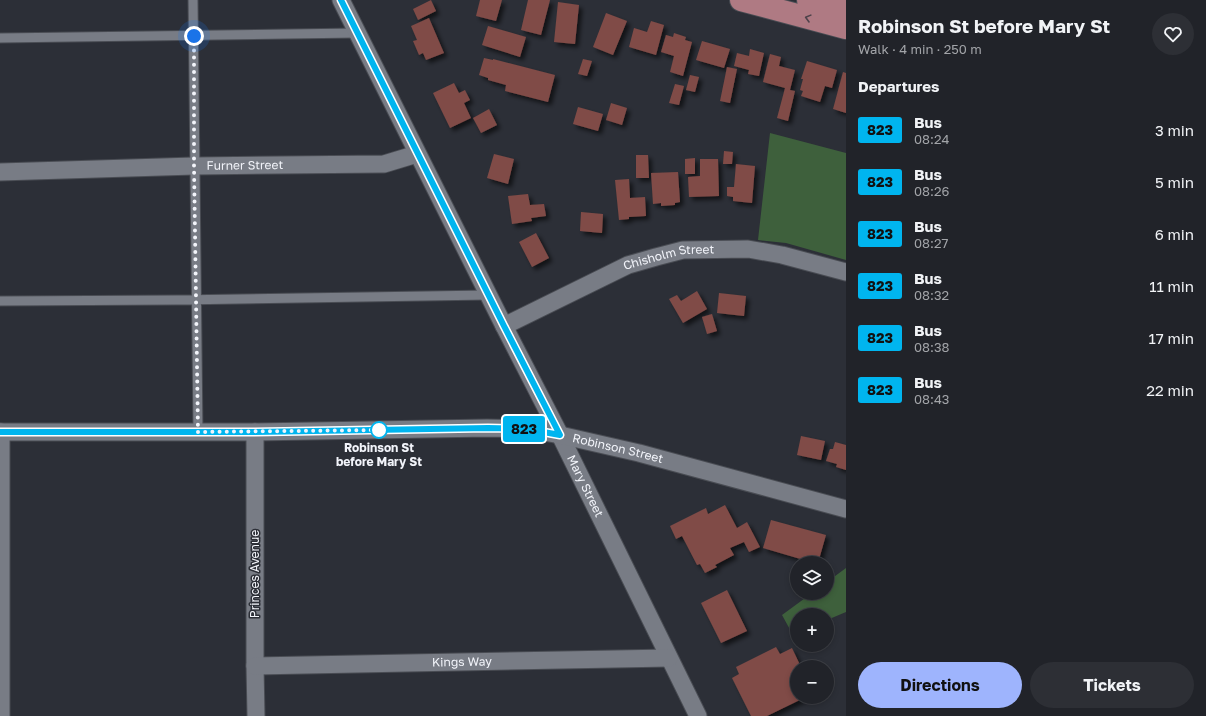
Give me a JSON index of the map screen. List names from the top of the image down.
{
  "streets": {
    "street": [
      "Furner Street",
      "Chisholm Street",
      "Robinson Street",
      "Mary Street",
      "Princes Avenue",
      "Kings Way"
    ]
  },
  "crossings": [
    ["Furner Street", "Mary Street"],
    ["Chisholm Street", "Mary Street"],
    ["Robinson Street", "Mary Street"],
    ["Robinson Street", "Princes Avenue"],
    ["Mary Street", "Kings Way"],
    ["Princes Avenue", "Kings Way"]
  ],
  "places": ["Robinson St before Mary St"],
  "lines": ["bus line 823"],
  "page": {
    "on_map": "823",
    "heading": [
      ["Robinson St before Mary St", "Walk · 4 min · 250 m"],
      "Departures"
    ],
    "list": [
      {
        "mark": "823",
        "name": "Bus",
        "note": "08:24",
        "value": "3 min"
      },
      {
        "mark": "823",
        "name": "Bus",
        "note": "08:26",
        "value": "5 min"
      },
      {
        "mark": "823",
        "name": "Bus",
        "note": "08:27",
        "value": "6 min"
      },
      {
        "mark": "823",
        "name": "Bus",
        "note": "08:32",
        "value": "11 min"
      },
      {
        "mark": "823",
        "name": "Bus",
        "note": "08:38",
        "value": "17 min"
      },
      {
        "mark": "823",
        "name": "Bus",
        "note": "08:43",
        "value": "22 min"
      }
    ],
    "map_buttons": ["+", "−"],
    "buttons": ["Directions", "Tickets"]
  }
}
